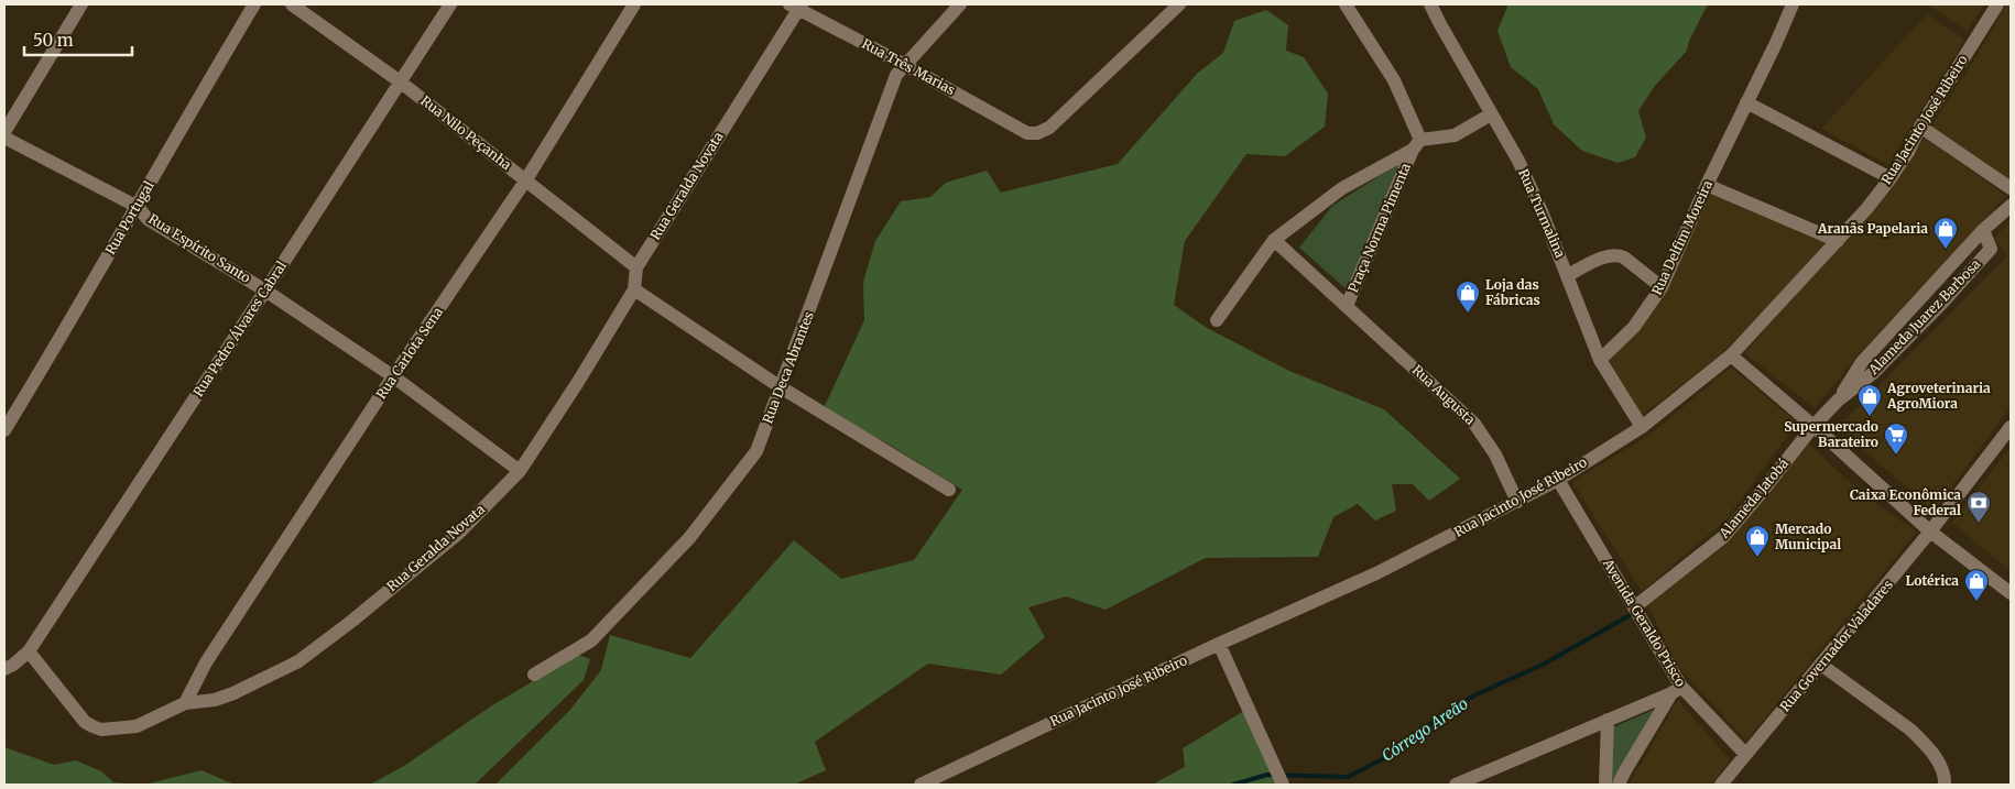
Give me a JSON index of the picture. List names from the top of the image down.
{
  "streets": {
    "street": [
      "Rua Três Marias",
      "Rua Jacinto José Ribeiro",
      "Rua Nilo Peçanha",
      "Rua Geralda Novata",
      "Rua Turmalina",
      "Rua Portugal",
      "Praça Norma Pimenta",
      "Rua Delfim Moreira",
      "Rua Espírito Santo",
      "Alameda Juarez Barbosa",
      "Rua Pedro Álvares Cabral",
      "Rua Carlota Sena",
      "Rua Deca Abrantes",
      "Rua Augusta",
      "Alameda Jatobá",
      "Avenida Geraldo Prisco",
      "Rua Governador Valadares"
    ]
  },
  "crossings": [
    ["Rua Três Marias", "Rua Geralda Novata"],
    ["Rua Três Marias", "Rua Deca Abrantes"],
    ["Rua Jacinto José Ribeiro", "Rua Turmalina"],
    ["Rua Jacinto José Ribeiro", "Rua Augusta"],
    ["Rua Jacinto José Ribeiro", "Avenida Geraldo Prisco"],
    ["Rua Nilo Peçanha", "Rua Geralda Novata"],
    ["Rua Nilo Peçanha", "Rua Pedro Álvares Cabral"],
    ["Rua Nilo Peçanha", "Rua Carlota Sena"],
    ["Rua Geralda Novata", "Rua Espírito Santo"],
    ["Rua Geralda Novata", "Rua Pedro Álvares Cabral"],
    ["Rua Geralda Novata", "Rua Carlota Sena"],
    ["Rua Turmalina", "Rua Delfim Moreira"],
    ["Rua Portugal", "Rua Espírito Santo"],
    ["Praça Norma Pimenta", "Rua Augusta"],
    ["Rua Espírito Santo", "Rua Pedro Álvares Cabral"],
    ["Rua Espírito Santo", "Rua Carlota Sena"],
    ["Alameda Juarez Barbosa", "Alameda Jatobá"],
    ["Alameda Jatobá", "Avenida Geraldo Prisco"],
    ["Avenida Geraldo Prisco", "Rua Governador Valadares"]
  ],
  "water": ["Córrego Areão"],
  "places": {
    "shop": [
      "Aranãs Papelaria",
      "Loja das Fábricas",
      "Agroveterinaria AgroMiora",
      "Mercado Municipal",
      "Lotérica"
    ],
    "supermarket": ["Supermercado Barateiro"],
    "bank": ["Caixa Econômica Federal"]
  },
  "scale_bar": "50 m"
}
